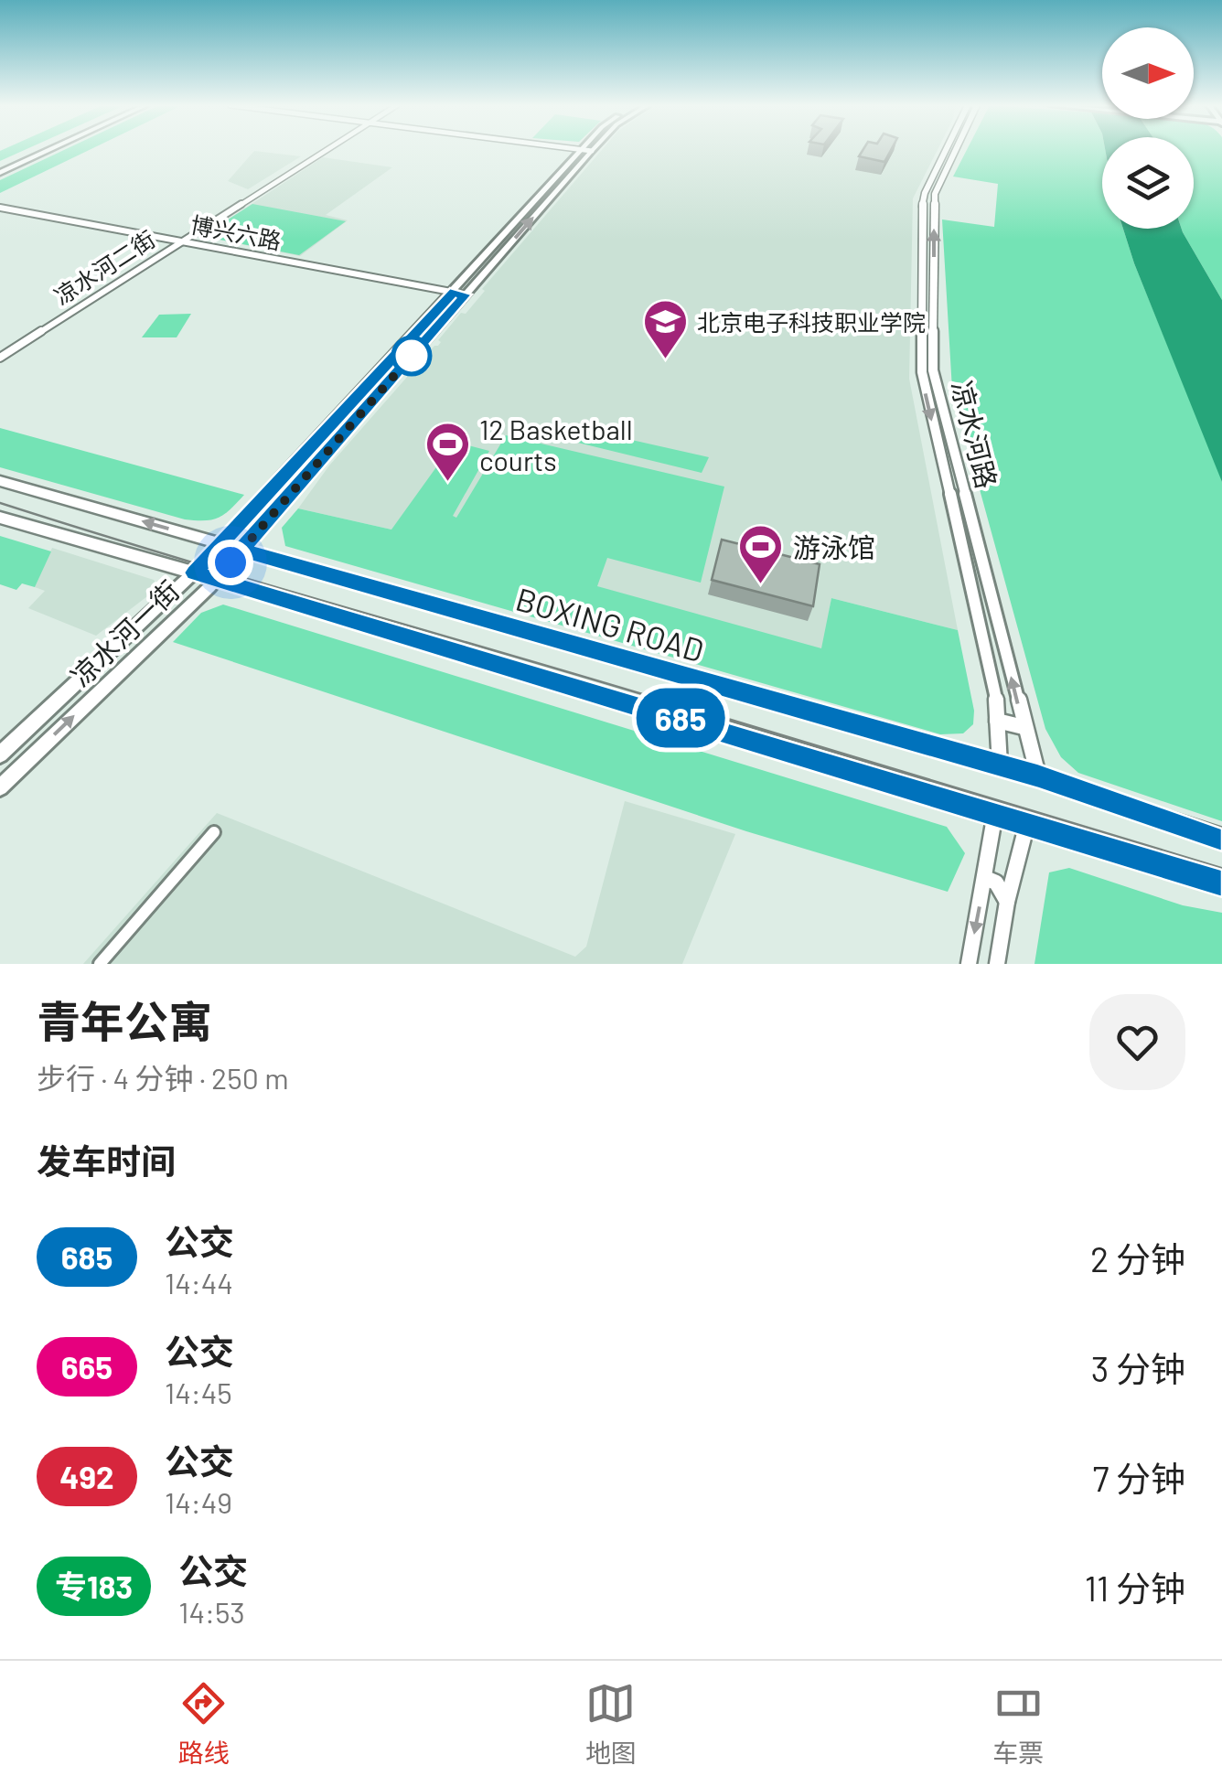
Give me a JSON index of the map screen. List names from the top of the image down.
{
  "streets": {
    "main road": ["BOXING ROAD", "凉水河一街"],
    "street": ["博兴六路", "凉水河二街", "凉水河路"]
  },
  "crossings": [
    ["博兴六路", "凉水河二街"],
    ["博兴六路", "凉水河一街"],
    ["凉水河路", "BOXING ROAD"],
    ["BOXING ROAD", "凉水河一街"]
  ],
  "places": {
    "school or university": ["北京电子科技职业学院"],
    "sports": ["12 Basketball courts", "游泳馆"]
  },
  "lines": ["bus line 685"],
  "north": "right",
  "page": {
    "on_map": "685",
    "heading": [
      ["青年公寓", "步行 · 4 分钟 · 250 m"],
      "发车时间"
    ],
    "list": [
      {
        "mark": "685",
        "name": "公交",
        "note": "14:44",
        "value": "2 分钟"
      },
      {
        "mark": "665",
        "name": "公交",
        "note": "14:45",
        "value": "3 分钟"
      },
      {
        "mark": "492",
        "name": "公交",
        "note": "14:49",
        "value": "7 分钟"
      },
      {
        "mark": "专183",
        "name": "公交",
        "note": "14:53",
        "value": "11 分钟"
      }
    ],
    "tabs": ["路线", "地图", "车票"]
  }
}
